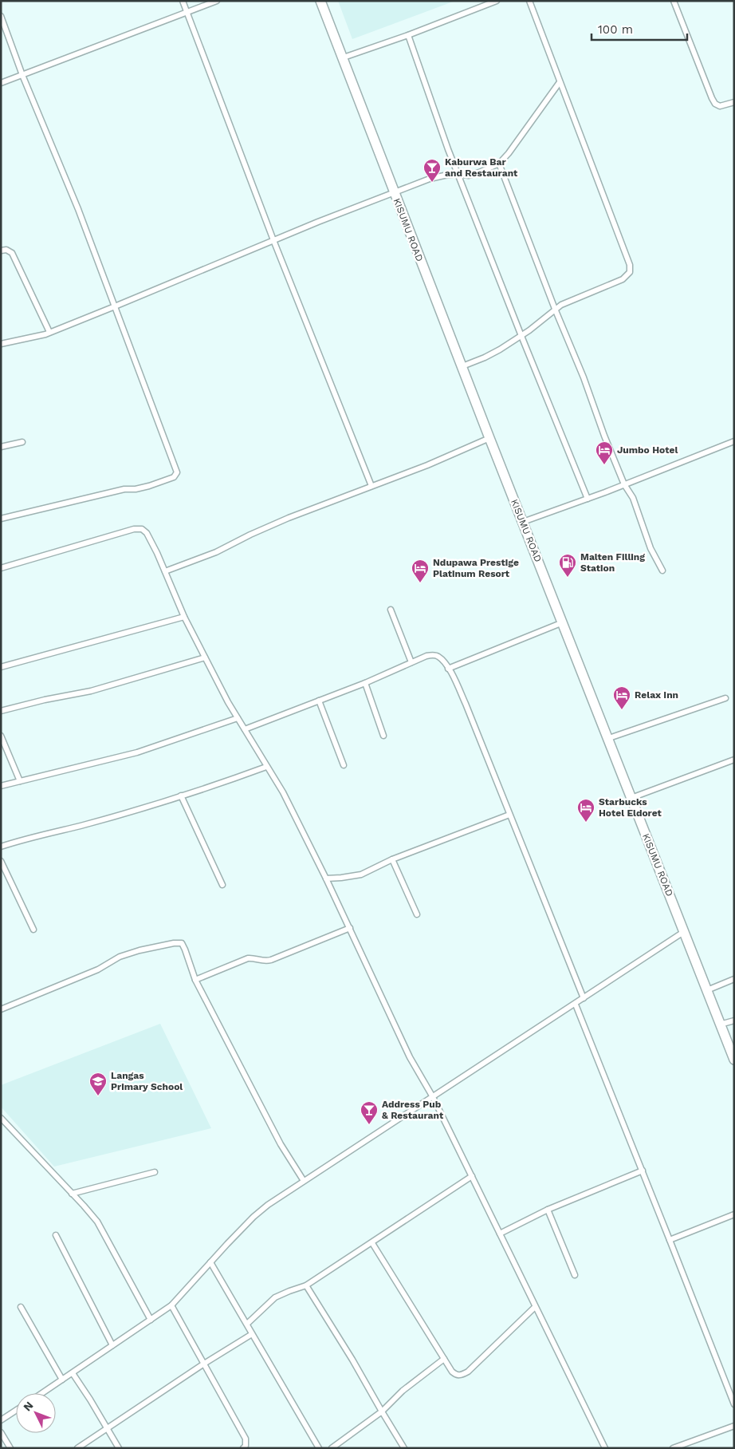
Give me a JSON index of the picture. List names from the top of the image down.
{
  "streets": {
    "highway": ["KISUMU ROAD"]
  },
  "places": {
    "bar": ["Kaburwa Bar and Restaurant", "Address Pub & Restaurant"],
    "hotel": [
      "Jumbo Hotel",
      "Ndupawa Prestige Platinum Resort",
      "Relax Inn",
      "Starbucks Hotel Eldoret"
    ],
    "fuel station": ["Malten Filling Station"],
    "school or university": ["Langas Primary School"]
  },
  "scale_bar": "100 m",
  "north": "top left"
}
